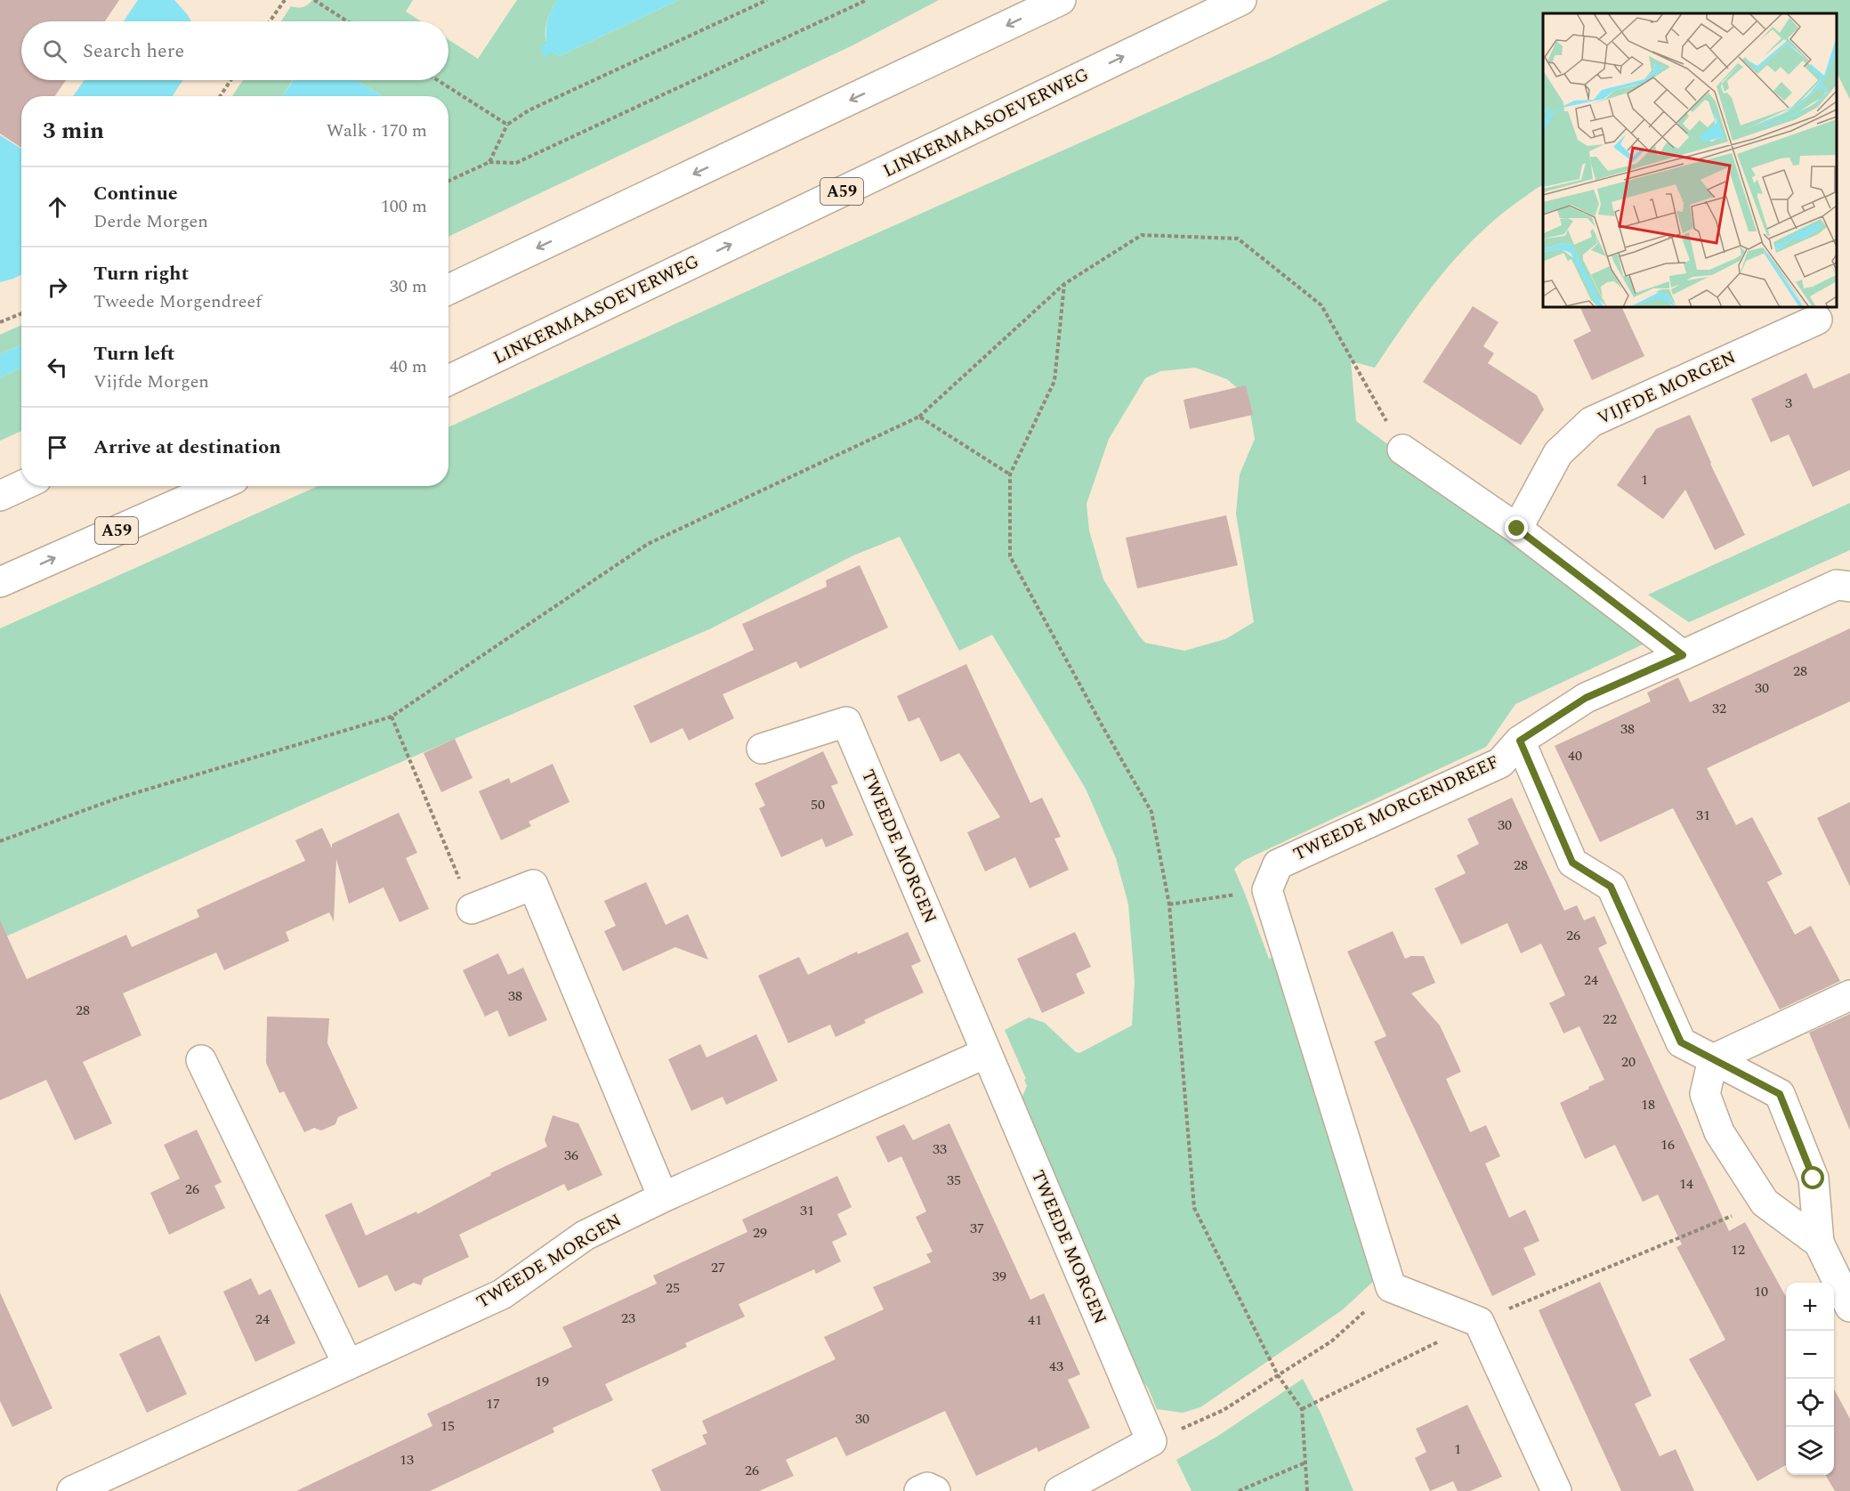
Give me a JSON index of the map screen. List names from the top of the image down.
{
  "streets": {
    "main road": [
      "LINKERMAASOEVERWEG",
      "A59",
      "VIJFDE MORGEN",
      "TWEEDE MORGENDREEF",
      "TWEEDE MORGEN"
    ]
  },
  "house_numbers": [
    "3",
    "1",
    "28",
    "30",
    "32",
    "38",
    "40",
    "50",
    "31",
    "30",
    "28",
    "26",
    "24",
    "38",
    "28",
    "22",
    "20",
    "18",
    "16",
    "33",
    "36",
    "35",
    "14",
    "26",
    "31",
    "37",
    "29",
    "12",
    "27",
    "39",
    "25",
    "10",
    "23",
    "24",
    "41",
    "43",
    "19",
    "17",
    "30",
    "15",
    "1",
    "13",
    "26"
  ],
  "page": {
    "search": "Search here",
    "heading": ["3 min", "Walk · 170 m"],
    "list": [
      ["Continue", "Derde Morgen", "100 m"],
      ["Turn right", "Tweede Morgendreef", "30 m"],
      ["Turn left", "Vijfde Morgen", "40 m"],
      "Arrive at destination"
    ],
    "map_buttons": ["+", "−"]
  }
}
